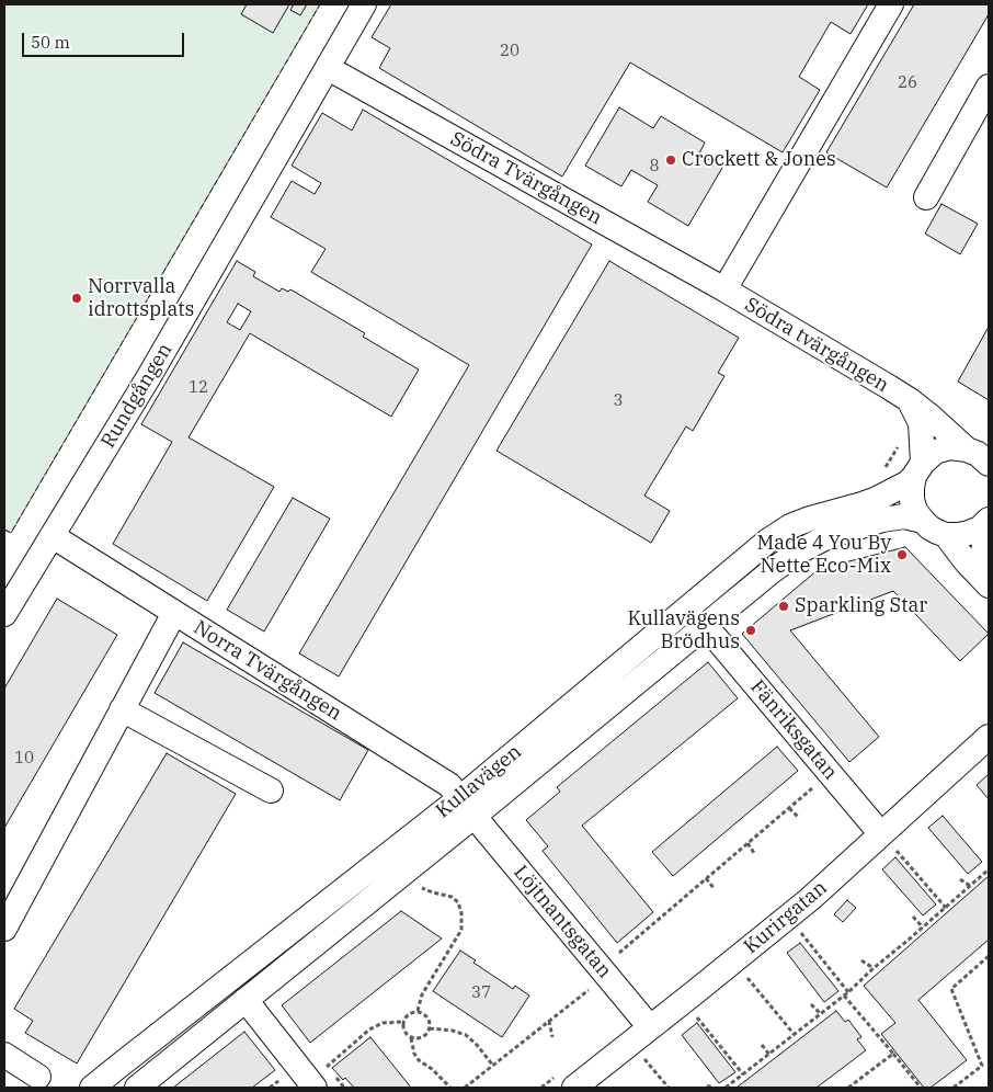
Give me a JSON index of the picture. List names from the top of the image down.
{
  "streets": {
    "street": [
      "Södra Tvärgången",
      "Södra tvärgången",
      "Rundgången",
      "Norra Tvärgången",
      "Fänriksgatan",
      "Kullavägen",
      "Kurirgatan",
      "Löjtnantsgatan"
    ]
  },
  "crossings": [
    ["Södra Tvärgången", "Södra tvärgången"],
    ["Södra Tvärgången", "Rundgången"],
    ["Rundgången", "Norra Tvärgången"],
    ["Norra Tvärgången", "Kullavägen"],
    ["Norra Tvärgången", "Löjtnantsgatan"],
    ["Fänriksgatan", "Kullavägen"],
    ["Fänriksgatan", "Kurirgatan"],
    ["Kullavägen", "Löjtnantsgatan"],
    ["Kurirgatan", "Löjtnantsgatan"]
  ],
  "places": [
    "Crockett & Jones",
    "Norrvalla idrottsplats",
    "Made 4 You By Nette Eco-Mix",
    "Sparkling Star",
    "Kullavägens Brödhus"
  ],
  "house_numbers": [
    "20",
    "26",
    "8",
    "12",
    "3",
    "10",
    "37"
  ],
  "scale_bar": "50 m"
}
